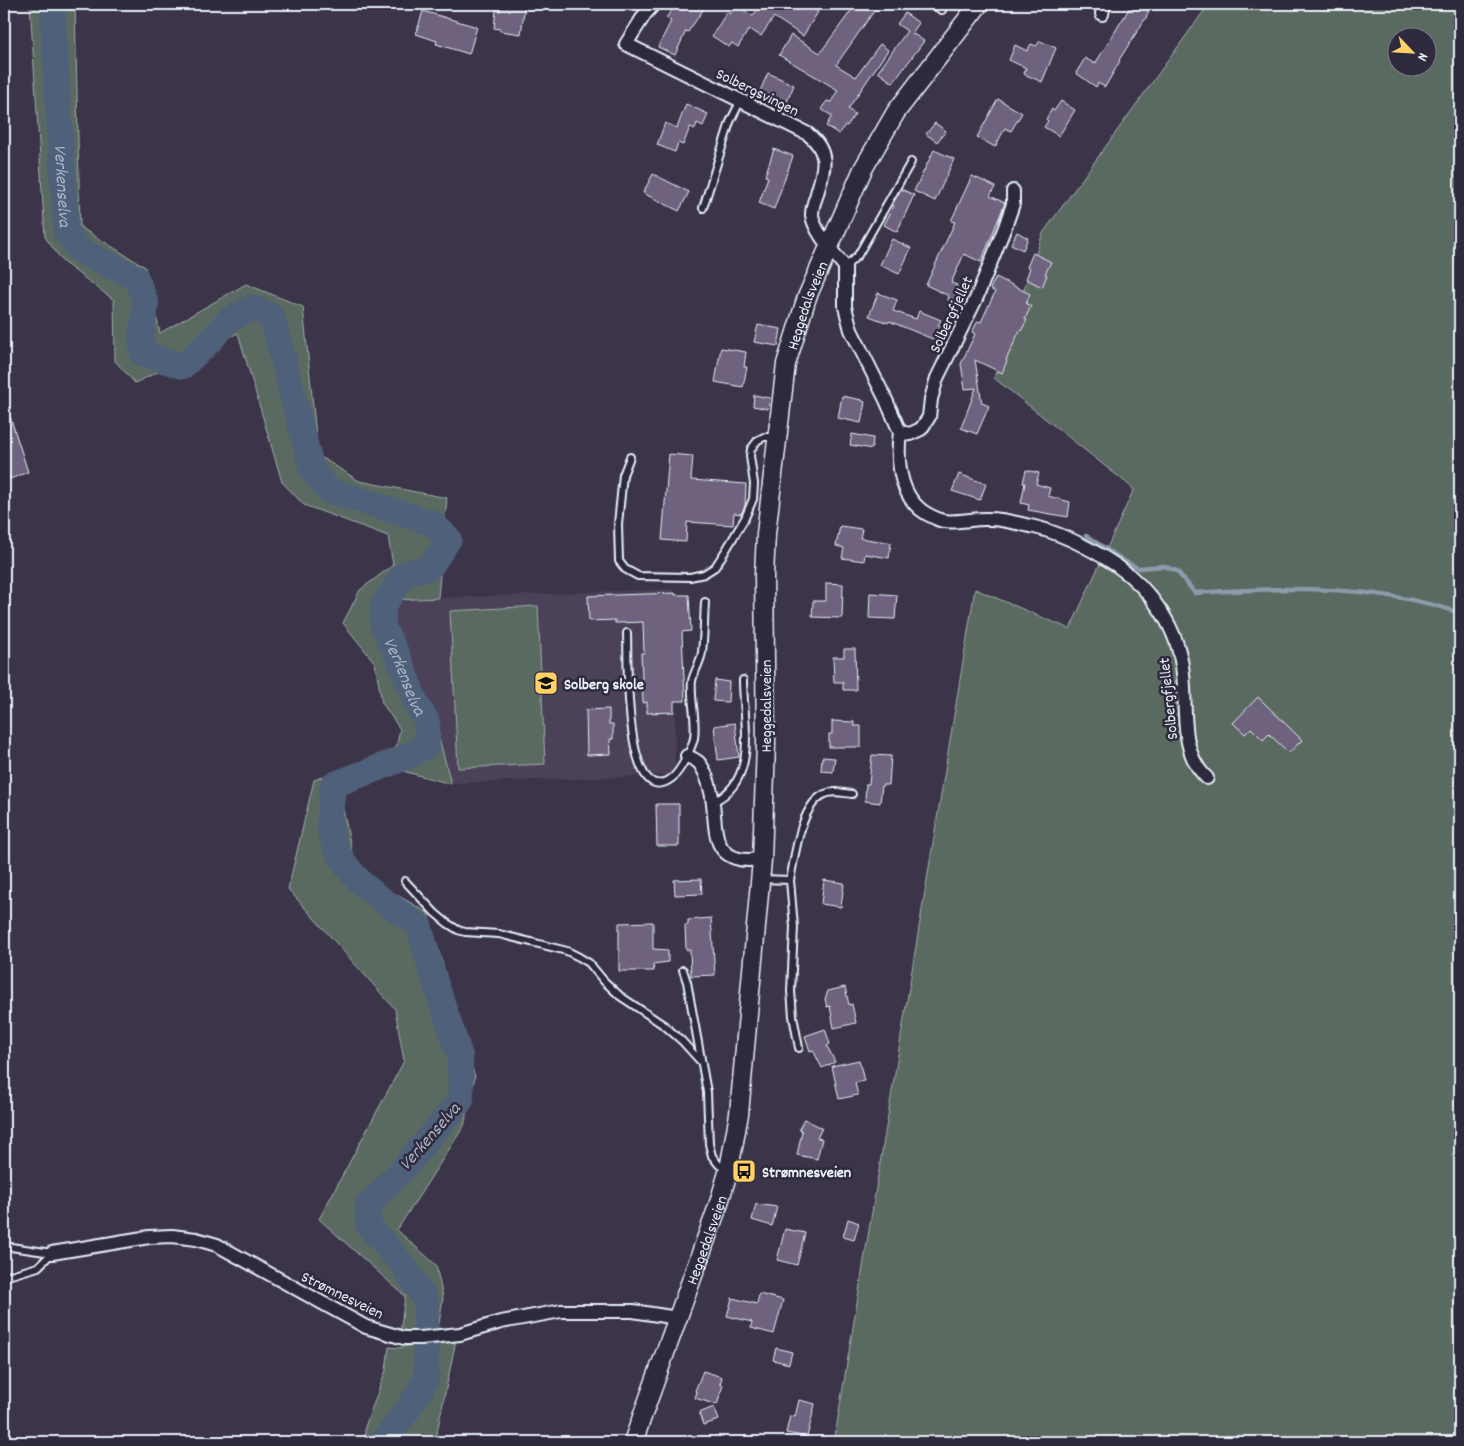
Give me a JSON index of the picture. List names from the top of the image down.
{
  "streets": {
    "main road": ["Heggedalsveien"],
    "street": ["Solbergsvingen", "Solbergfjellet", "Strømnesveien"]
  },
  "crossings": [
    ["Solbergsvingen", "Heggedalsveien"],
    ["Heggedalsveien", "Strømnesveien"]
  ],
  "water": ["Verkenselva"],
  "places": {
    "school or university": ["Solberg skole"],
    "bus stop": ["Strømnesveien"]
  },
  "north": "bottom right"
}
